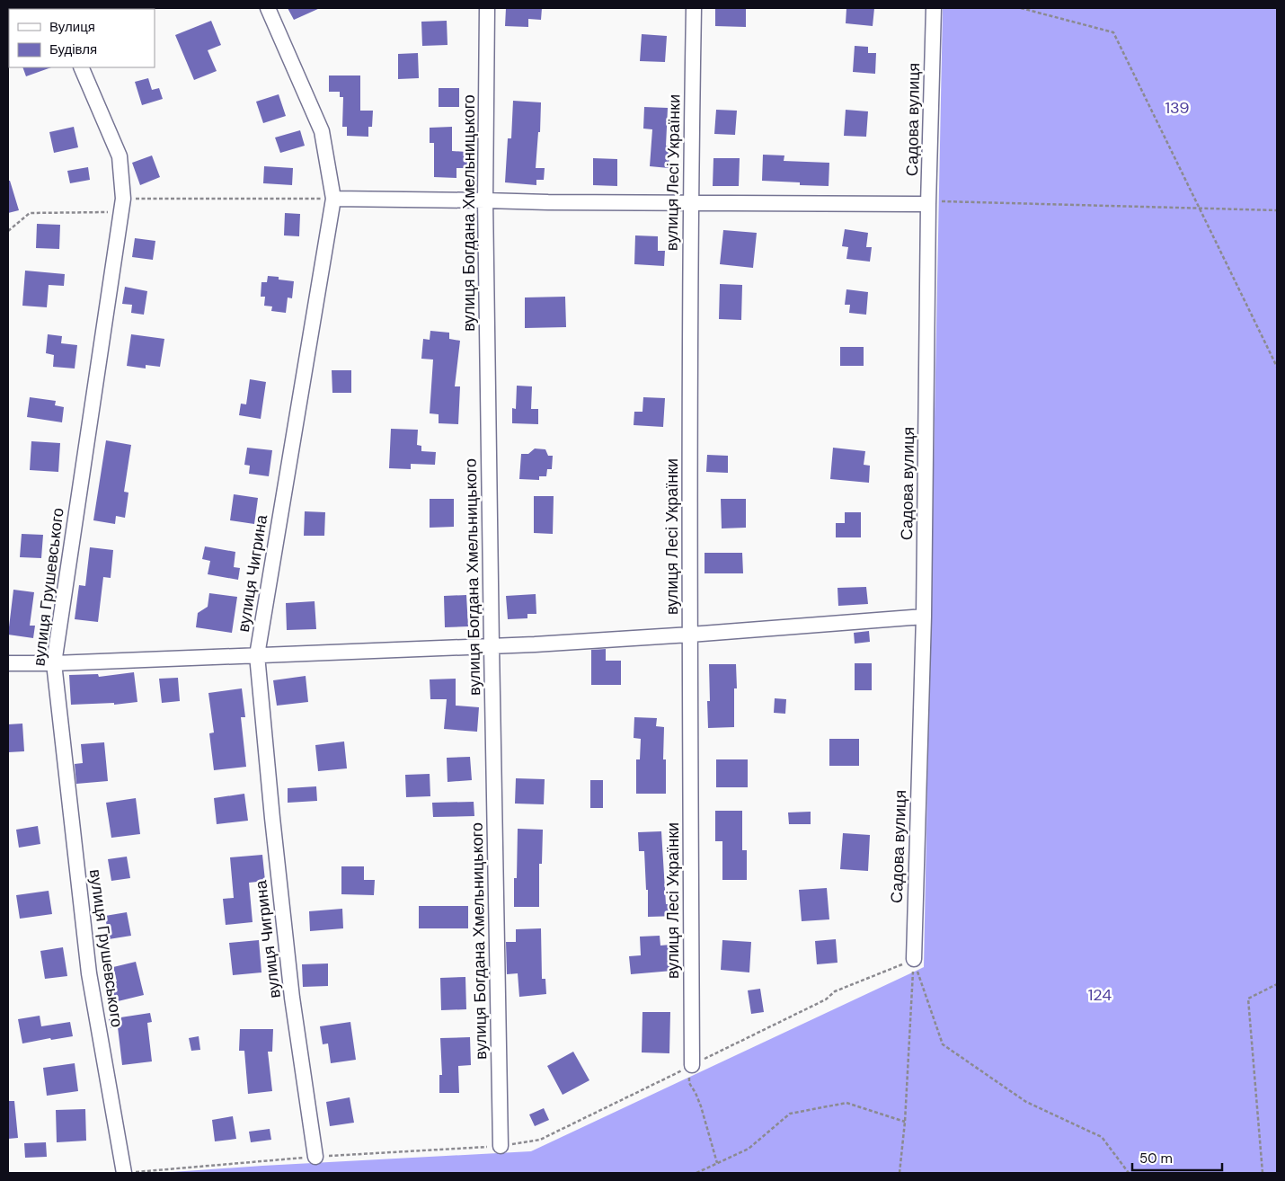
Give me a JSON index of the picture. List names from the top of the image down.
{
  "streets": {
    "street": [
      "Садова вулиця",
      "вулиця Лесі Українки",
      "вулиця Богдана Хмельницького",
      "вулиця Чигрина",
      "вулиця Грушевського"
    ]
  },
  "parks": ["139", "124"],
  "legend": ["Вулиця", "Будівля"],
  "scale_bar": "50 m"
}
